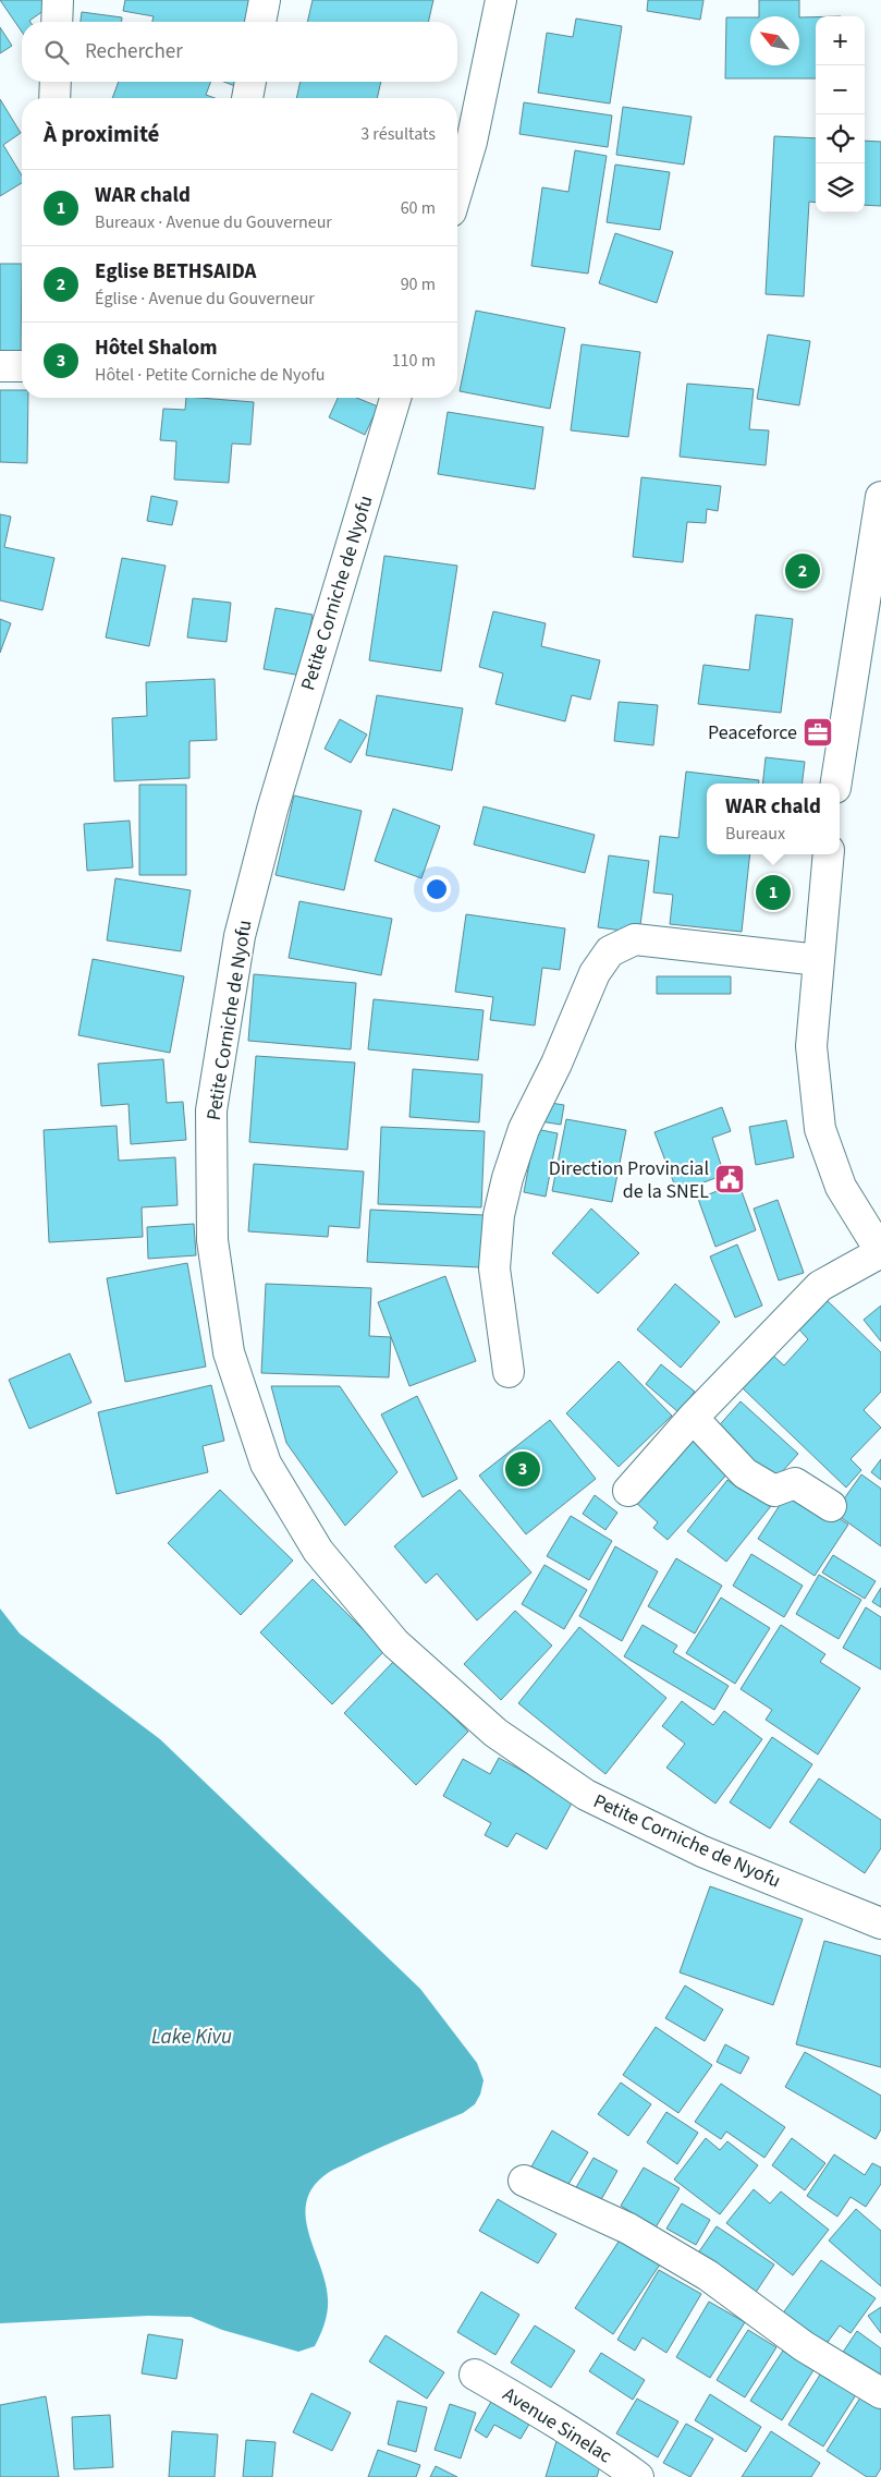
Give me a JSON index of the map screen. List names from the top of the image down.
{
  "streets": {
    "street": ["Petite Corniche de Nyofu", "Avenue Sinelac"]
  },
  "water": ["Lake Kivu"],
  "places": {
    "office": ["Peaceforce"],
    "public building": ["Direction Provincial de la SNEL"]
  },
  "north": "top left",
  "page": {
    "map_buttons": ["+", "−"],
    "search": "Rechercher",
    "heading": ["À proximité", "3 résultats"],
    "list": [
      {
        "mark": "1",
        "name": "WAR chald",
        "note": "Bureaux · Avenue du Gouverneur",
        "value": "60 m"
      },
      {
        "mark": "2",
        "name": "Eglise BETHSAIDA",
        "note": "Église · Avenue du Gouverneur",
        "value": "90 m"
      },
      {
        "mark": "3",
        "name": "Hôtel Shalom",
        "note": "Hôtel · Petite Corniche de Nyofu",
        "value": "110 m"
      }
    ],
    "pins": ["2", "1", "3"],
    "popup": ["WAR chald", "Bureaux"]
  }
}
